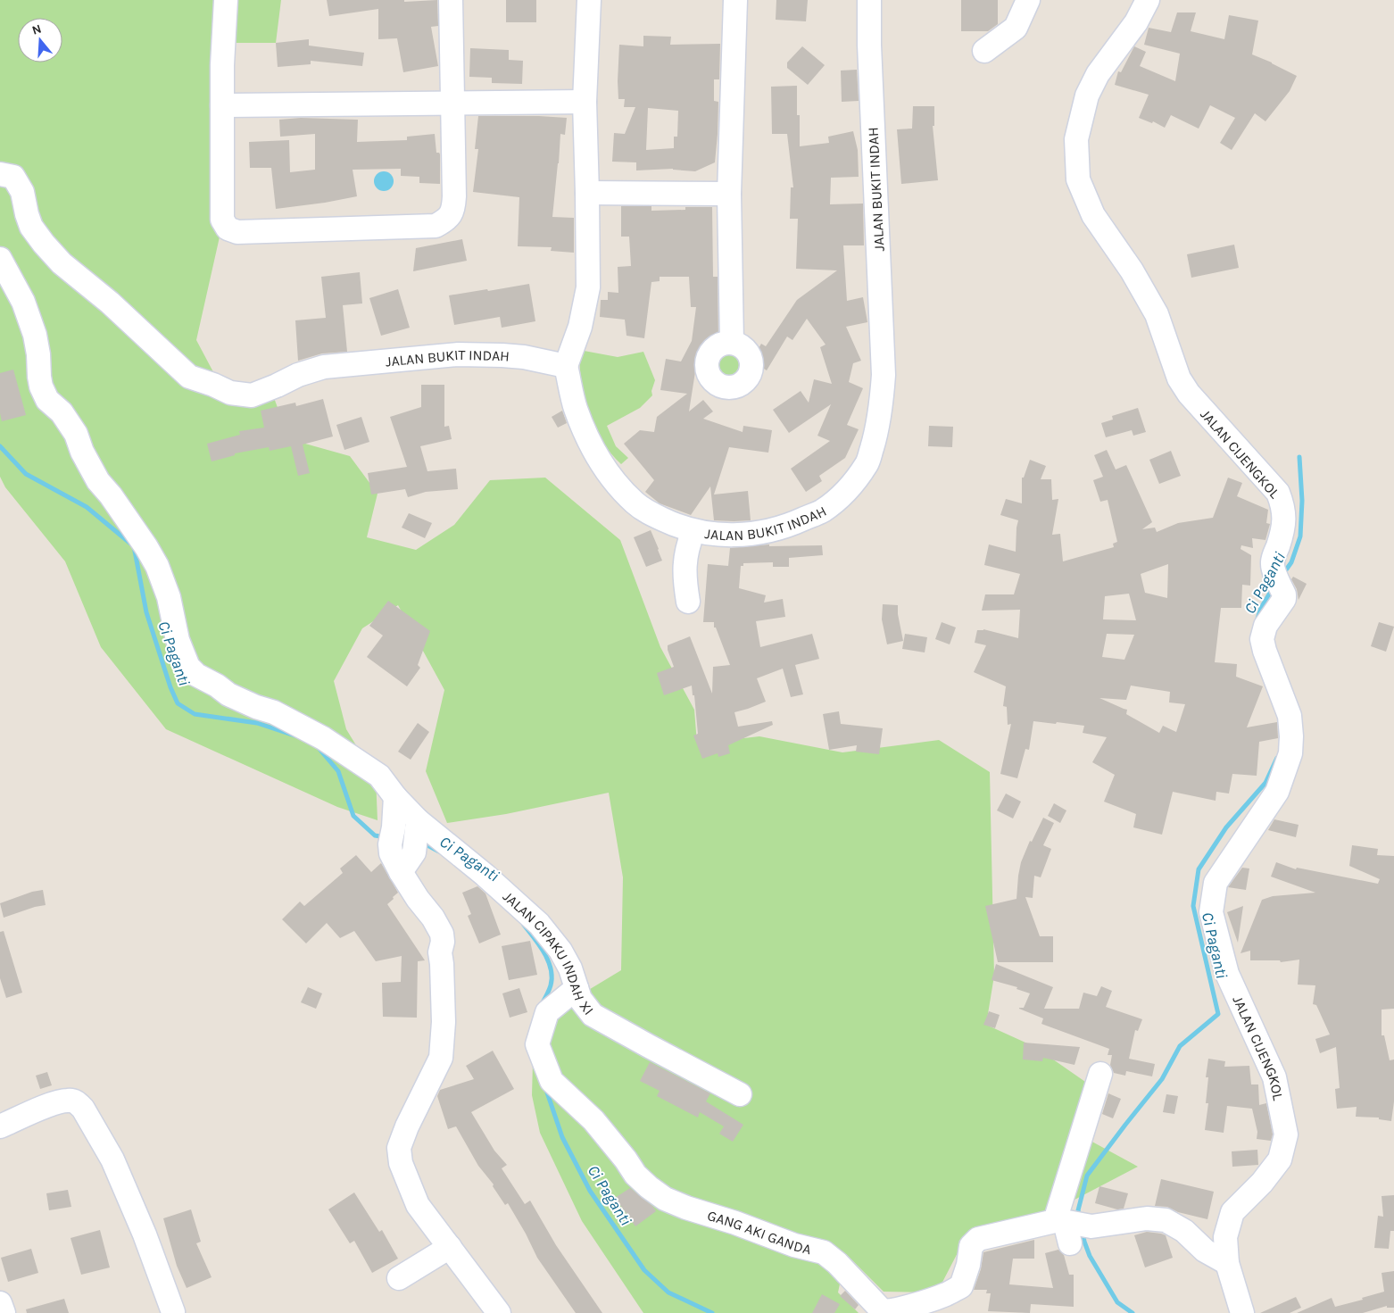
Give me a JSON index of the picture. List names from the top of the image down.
{
  "streets": {
    "street": [
      "JALAN BUKIT INDAH",
      "JALAN CIJENGKOL",
      "JALAN CIPAKU INDAH XI",
      "GANG AKI GANDA"
    ]
  },
  "crossings": [
    ["JALAN CIJENGKOL", "GANG AKI GANDA"],
    ["JALAN CIPAKU INDAH XI", "GANG AKI GANDA"]
  ],
  "water": ["Ci Paganti"],
  "north": "top"
}
